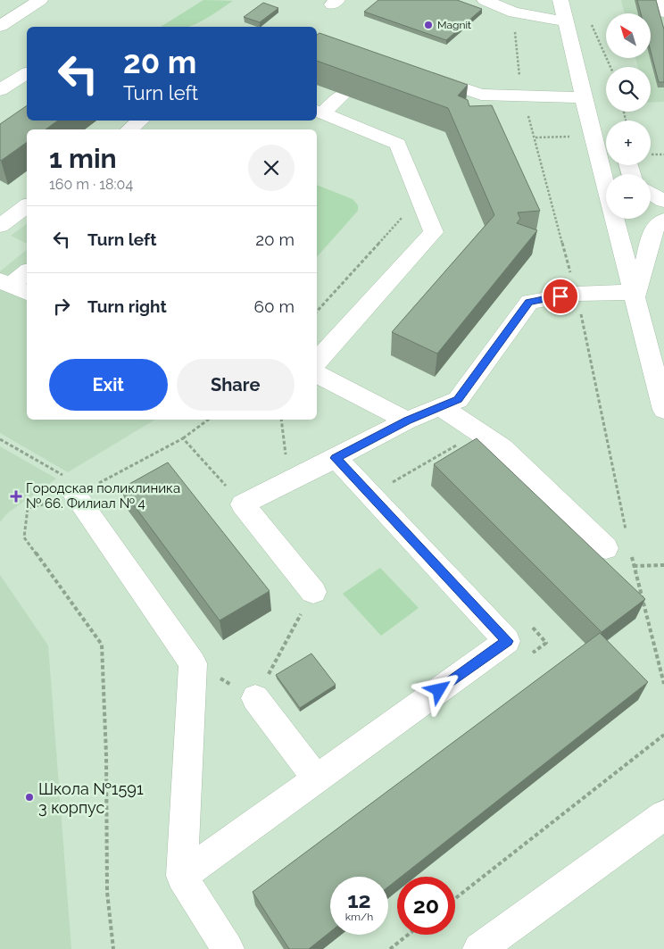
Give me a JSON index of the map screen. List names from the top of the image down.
{
  "places": {
    "other": ["Magnit", "Школа №1591 3 корпус"],
    "health": ["Городская поликлиника № 66. Филиал № 4"]
  },
  "north": "top left",
  "page": {
    "map_buttons": ["+", "−"],
    "turn": ["20 m", "Turn left"],
    "heading": ["1 min", "160 m · 18:04"],
    "list": [
      {
        "name": "Turn left",
        "value": "20 m"
      },
      {
        "name": "Turn right",
        "value": "60 m"
      }
    ],
    "buttons": ["Exit", "Share"],
    "speed": "12 km/h",
    "limit": "20"
  }
}
